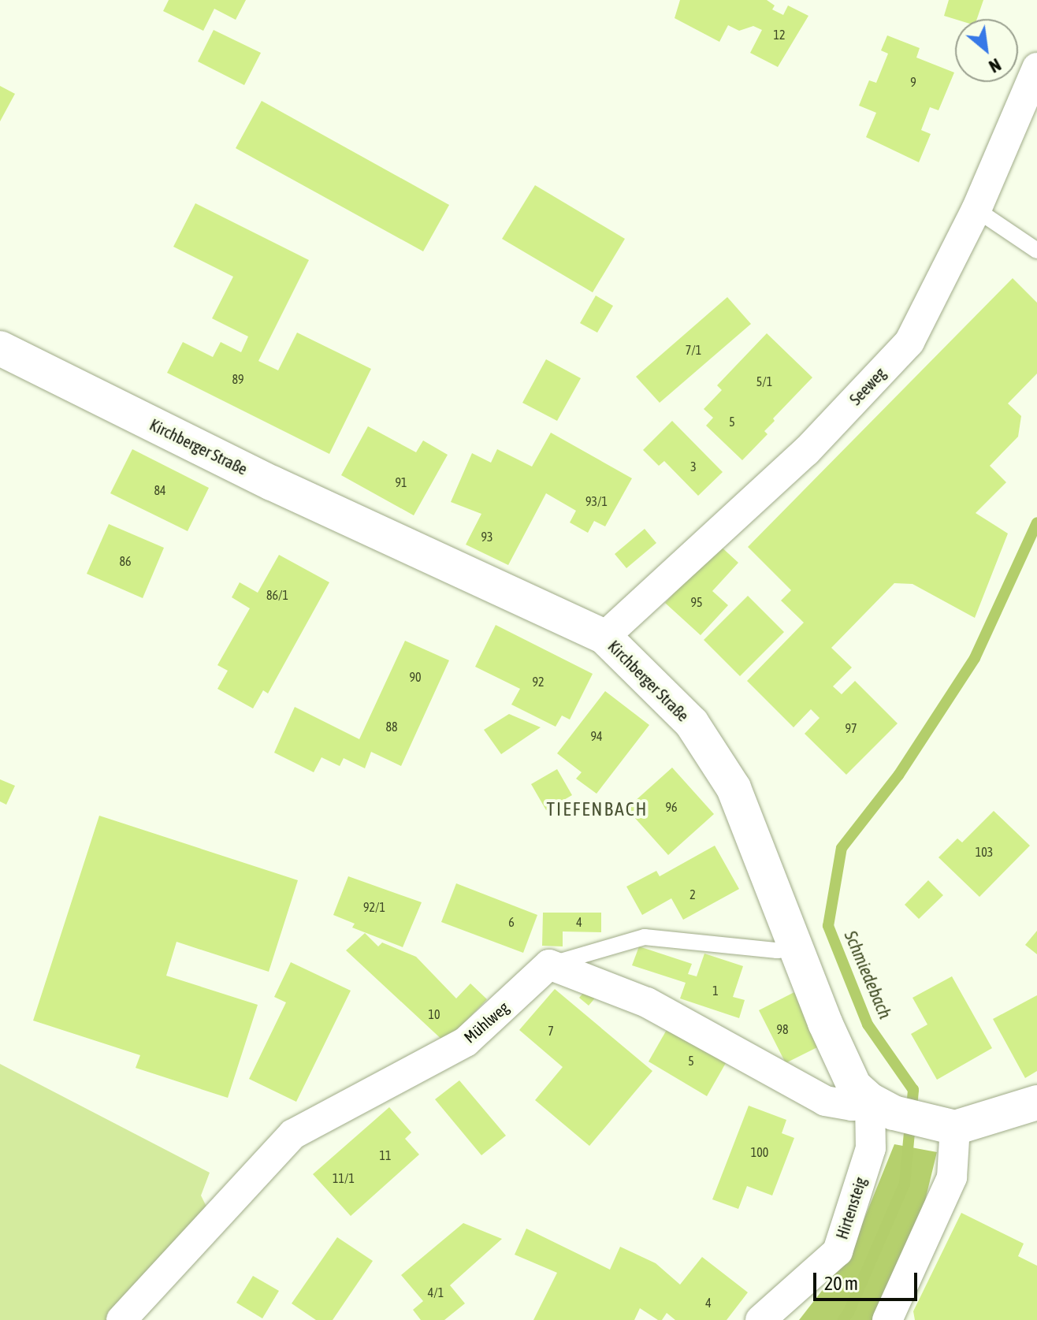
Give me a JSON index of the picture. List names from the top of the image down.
{
  "streets": {
    "main road": ["Kirchberger Straße"],
    "street": ["Seeweg", "Mühlweg", "Hirtensteig"]
  },
  "crossings": [
    ["Seeweg", "Kirchberger Straße"],
    ["Kirchberger Straße", "Hirtensteig"]
  ],
  "districts": ["TIEFENBACH"],
  "water": ["Schmiedebach"],
  "house_numbers": [
    "12",
    "9",
    "7/1",
    "89",
    "5/1",
    "5",
    "3",
    "91",
    "84",
    "93/1",
    "93",
    "86",
    "86/1",
    "95",
    "90",
    "92",
    "88",
    "97",
    "94",
    "96",
    "103",
    "2",
    "92/1",
    "6",
    "4",
    "1",
    "10",
    "98",
    "7",
    "5",
    "100",
    "11",
    "11/1",
    "4/1",
    "4"
  ],
  "scale_bar": "20 m",
  "north": "bottom right"
}
